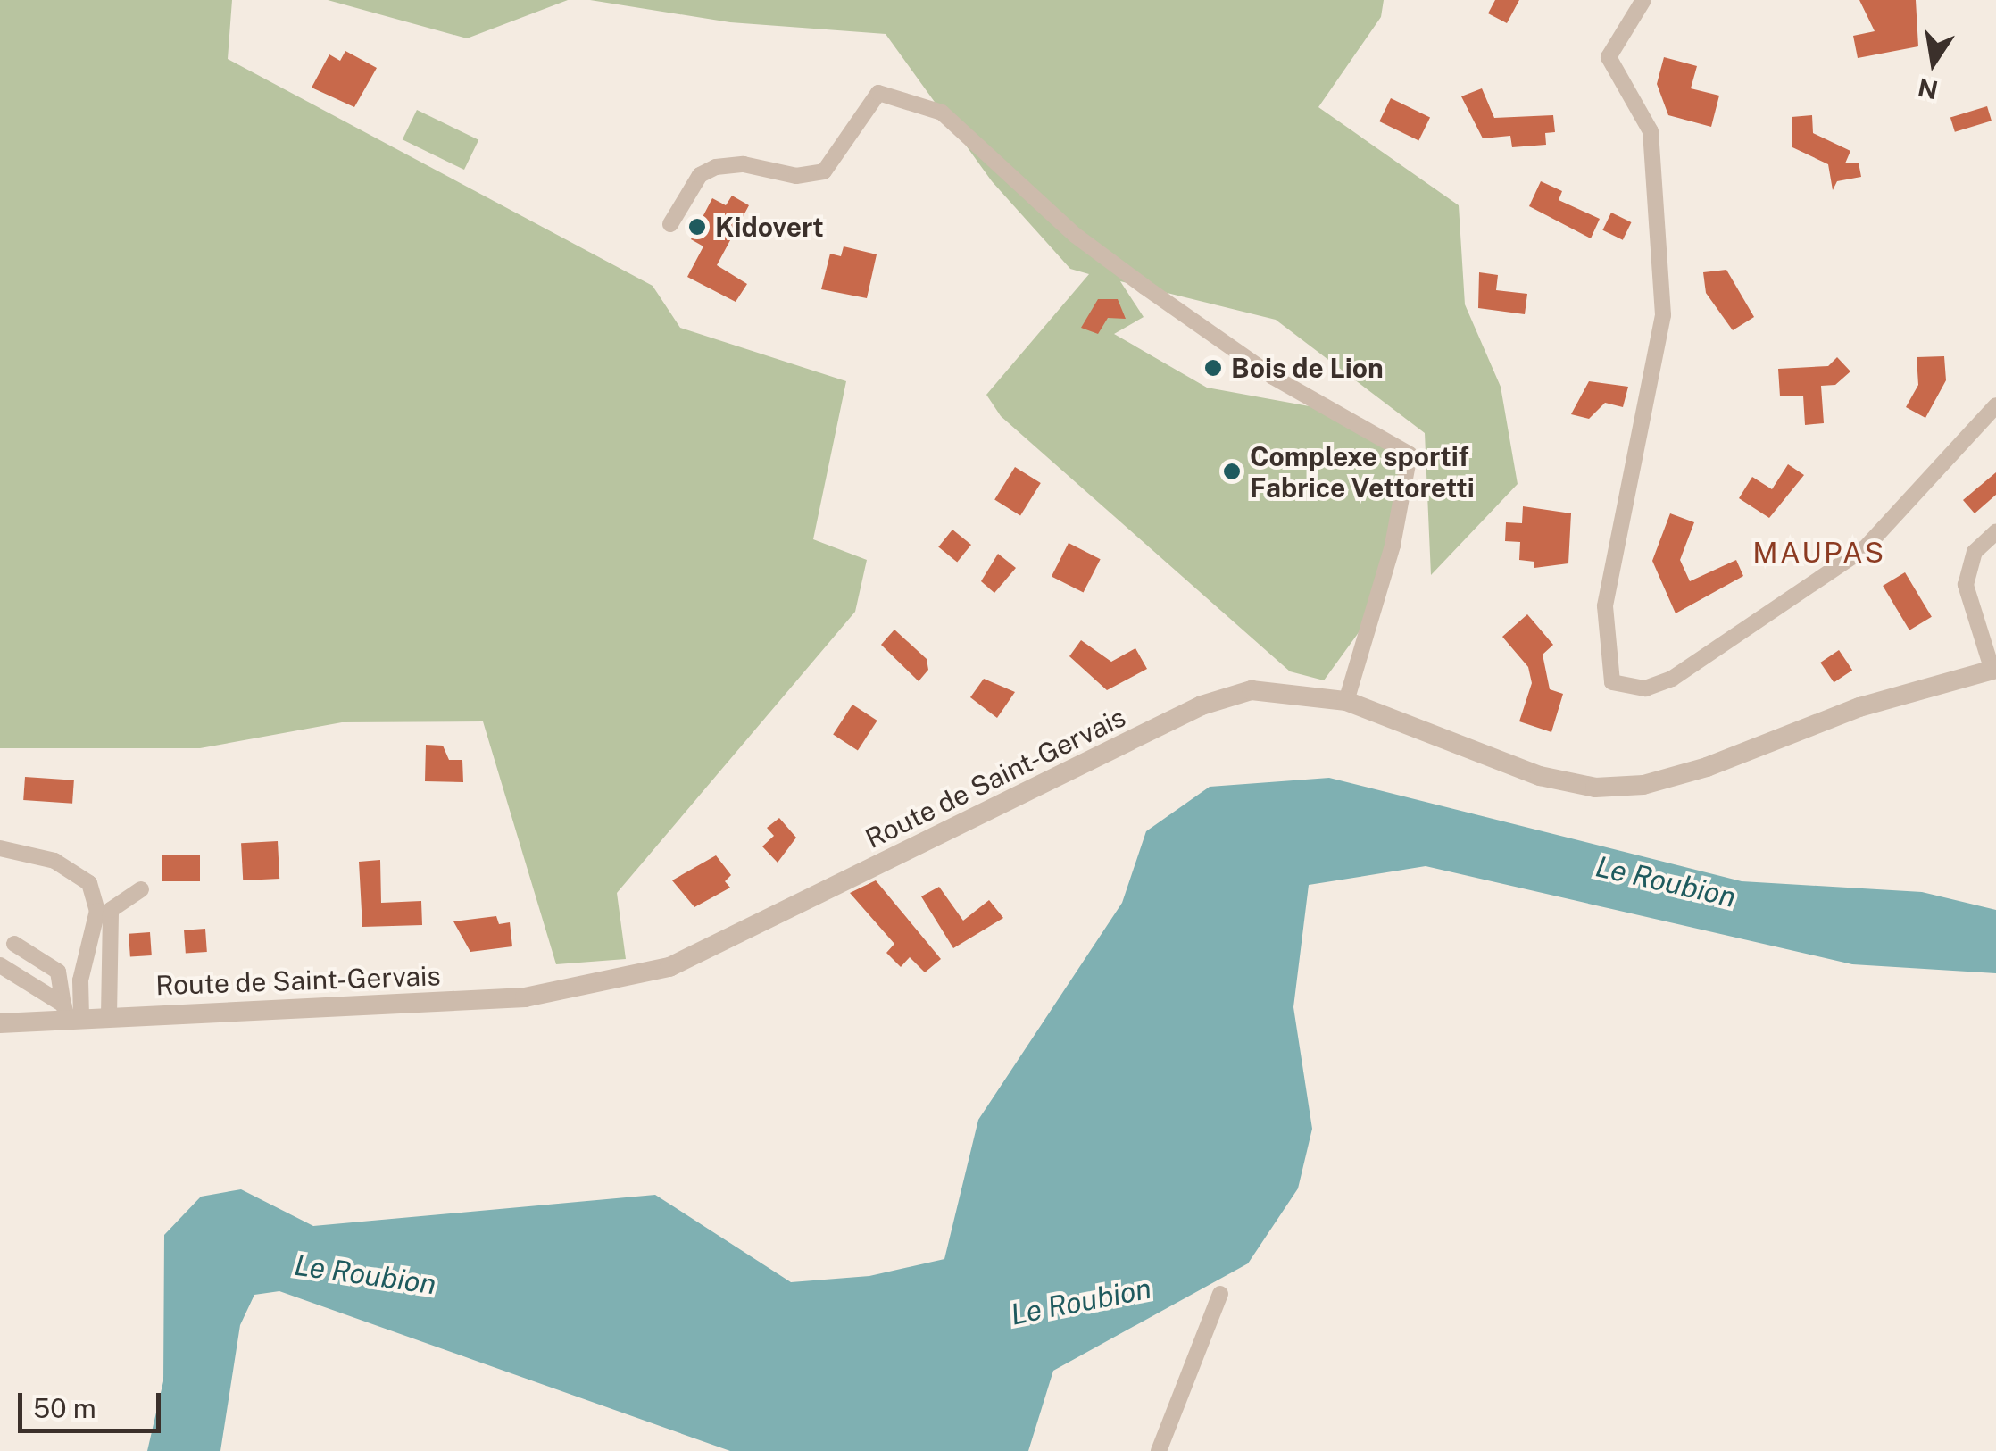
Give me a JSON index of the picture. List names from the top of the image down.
{
  "streets": {
    "street": ["Route de Saint-Gervais"]
  },
  "districts": ["MAUPAS"],
  "water": ["Le Roubion"],
  "places": ["Kidovert", "Bois de Lion", "Complexe sportif Fabrice Vettoretti"],
  "scale_bar": "50 m",
  "north": "bottom"
}
